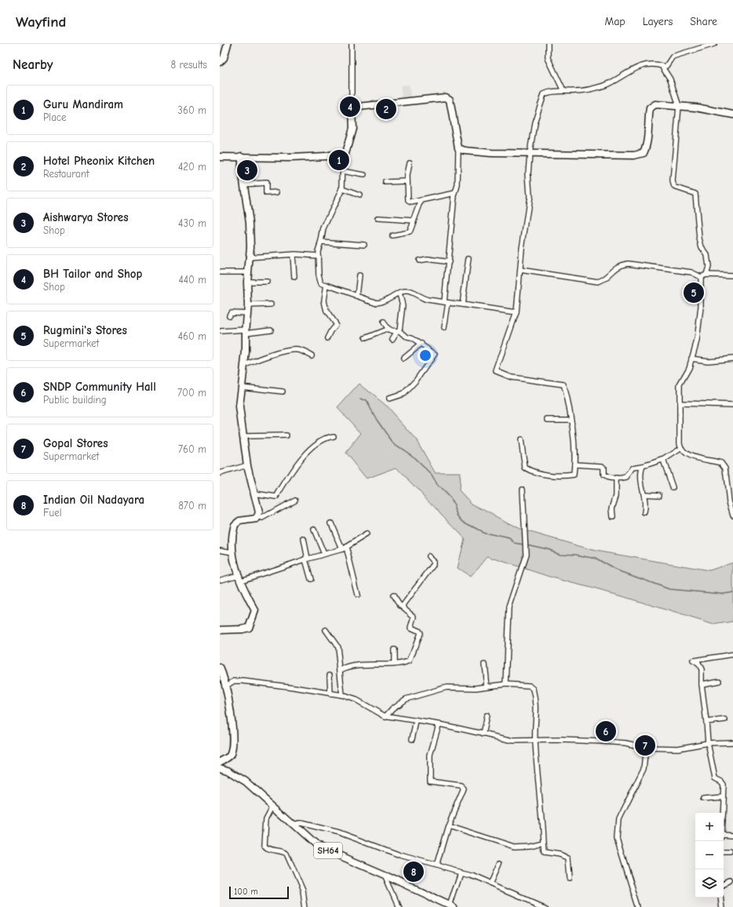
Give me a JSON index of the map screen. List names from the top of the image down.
{
  "streets": {
    "main road": ["SH64"]
  },
  "scale_bar": "100 m",
  "page": {
    "header": "Wayfind",
    "nav": ["Map", "Layers", "Share"],
    "heading": ["Nearby", "8 results"],
    "list": [
      {
        "mark": "1",
        "name": "Guru Mandiram",
        "note": "Place",
        "value": "360 m"
      },
      {
        "mark": "2",
        "name": "Hotel Pheonix Kitchen",
        "note": "Restaurant",
        "value": "420 m"
      },
      {
        "mark": "3",
        "name": "Aishwarya Stores",
        "note": "Shop",
        "value": "430 m"
      },
      {
        "mark": "4",
        "name": "BH Tailor and Shop",
        "note": "Shop",
        "value": "440 m"
      },
      {
        "mark": "5",
        "name": "Rugmini's Stores",
        "note": "Supermarket",
        "value": "460 m"
      },
      {
        "mark": "6",
        "name": "SNDP Community Hall",
        "note": "Public building",
        "value": "700 m"
      },
      {
        "mark": "7",
        "name": "Gopal Stores",
        "note": "Supermarket",
        "value": "760 m"
      },
      {
        "mark": "8",
        "name": "Indian Oil Nadayara",
        "note": "Fuel",
        "value": "870 m"
      }
    ],
    "pins": [
      "4",
      "2",
      "1",
      "3",
      "5",
      "6",
      "7",
      "8"
    ],
    "map_buttons": ["+", "−"],
    "scale": "100 m"
  }
}
